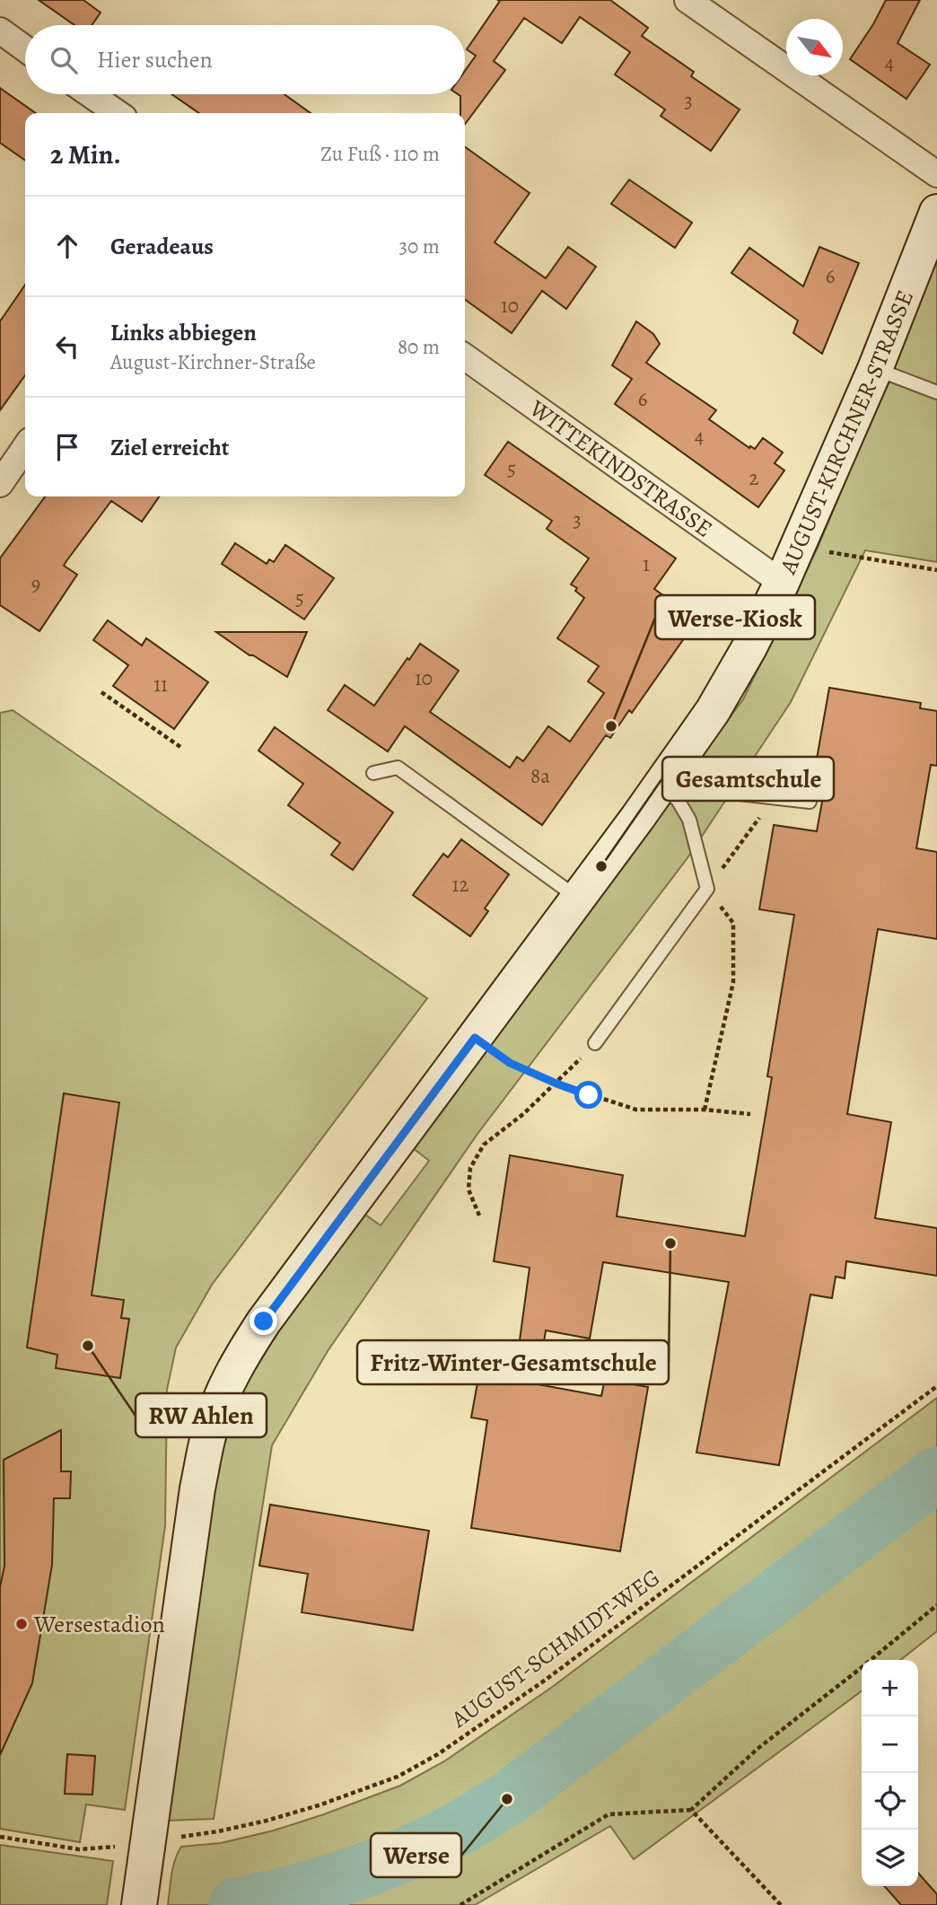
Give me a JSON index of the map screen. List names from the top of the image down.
{
  "streets": {
    "street": ["AUGUST-KIRCHNER-STRASSE", "WITTEKINDSTRASSE"],
    "path": ["AUGUST-SCHMIDT-WEG"]
  },
  "crossings": [
    ["AUGUST-KIRCHNER-STRASSE", "WITTEKINDSTRASSE"],
    ["AUGUST-KIRCHNER-STRASSE", "AUGUST-SCHMIDT-WEG"]
  ],
  "places": [
    "Werse-Kiosk",
    "Gesamtschule",
    "Fritz-Winter-Gesamtschule",
    "RW Ahlen",
    "Wersestadion",
    "Werse"
  ],
  "house_numbers": [
    "4",
    "3",
    "6",
    "10",
    "6",
    "4",
    "5",
    "2",
    "3",
    "1",
    "9",
    "5",
    "10",
    "11",
    "8a",
    "12"
  ],
  "north": "bottom right",
  "page": {
    "search": "Hier suchen",
    "heading": ["2 Min.", "Zu Fuß · 110 m"],
    "list": [
      ["Geradeaus", "30 m"],
      ["Links abbiegen", "August-Kirchner-Straße", "80 m"],
      "Ziel erreicht"
    ],
    "map_buttons": ["+", "−"]
  }
}
